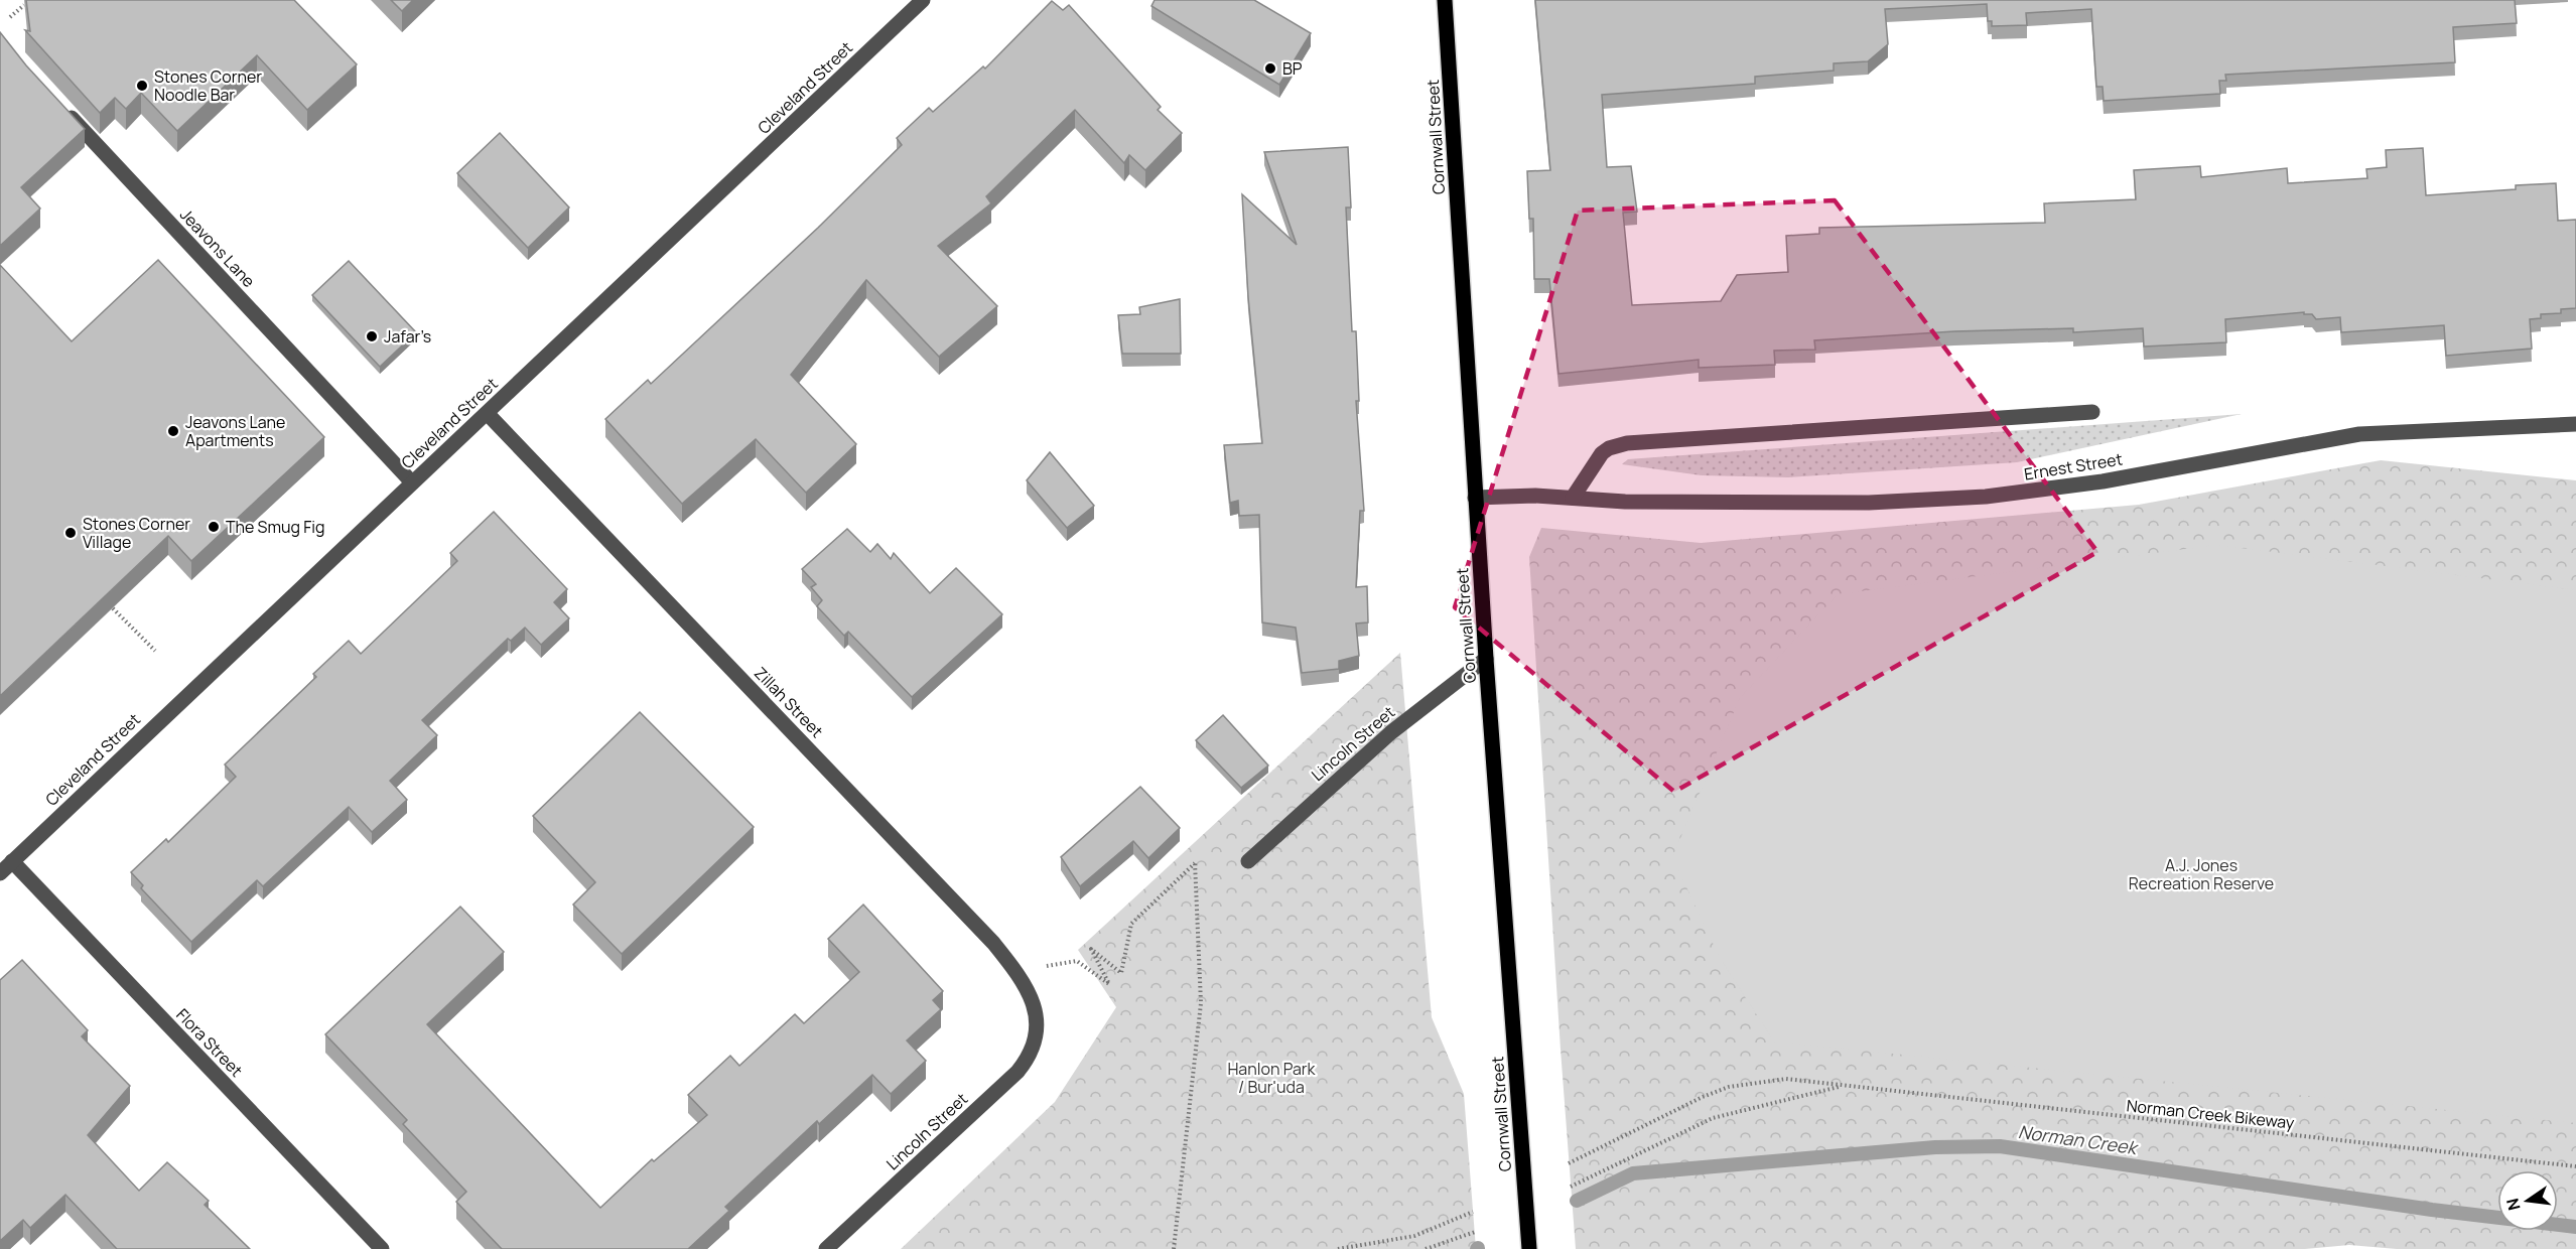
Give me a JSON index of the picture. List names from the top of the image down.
{
  "streets": {
    "main road": ["Cornwall Street"],
    "street": [
      "Cleveland Street",
      "Jeavons Lane",
      "Ernest Street",
      "Zillah Street",
      "Lincoln Street",
      "Flora Street"
    ],
    "path": ["Norman Creek Bikeway"]
  },
  "crossings": [
    ["Cleveland Street", "Jeavons Lane"],
    ["Cleveland Street", "Zillah Street"],
    ["Cleveland Street", "Flora Street"],
    ["Cornwall Street", "Ernest Street"],
    ["Cornwall Street", "Lincoln Street"],
    ["Zillah Street", "Lincoln Street"]
  ],
  "water": ["Norman Creek"],
  "parks": ["A.J. Jones Recreation Reserve", "Hanlon Park / Bur'uda"],
  "places": [
    "BP",
    "Stones Corner Noodle Bar",
    "Jafar’s",
    "Jeavons Lane Apartments",
    "The Smug Fig",
    "Stones Corner Village"
  ],
  "north": "left"
}
